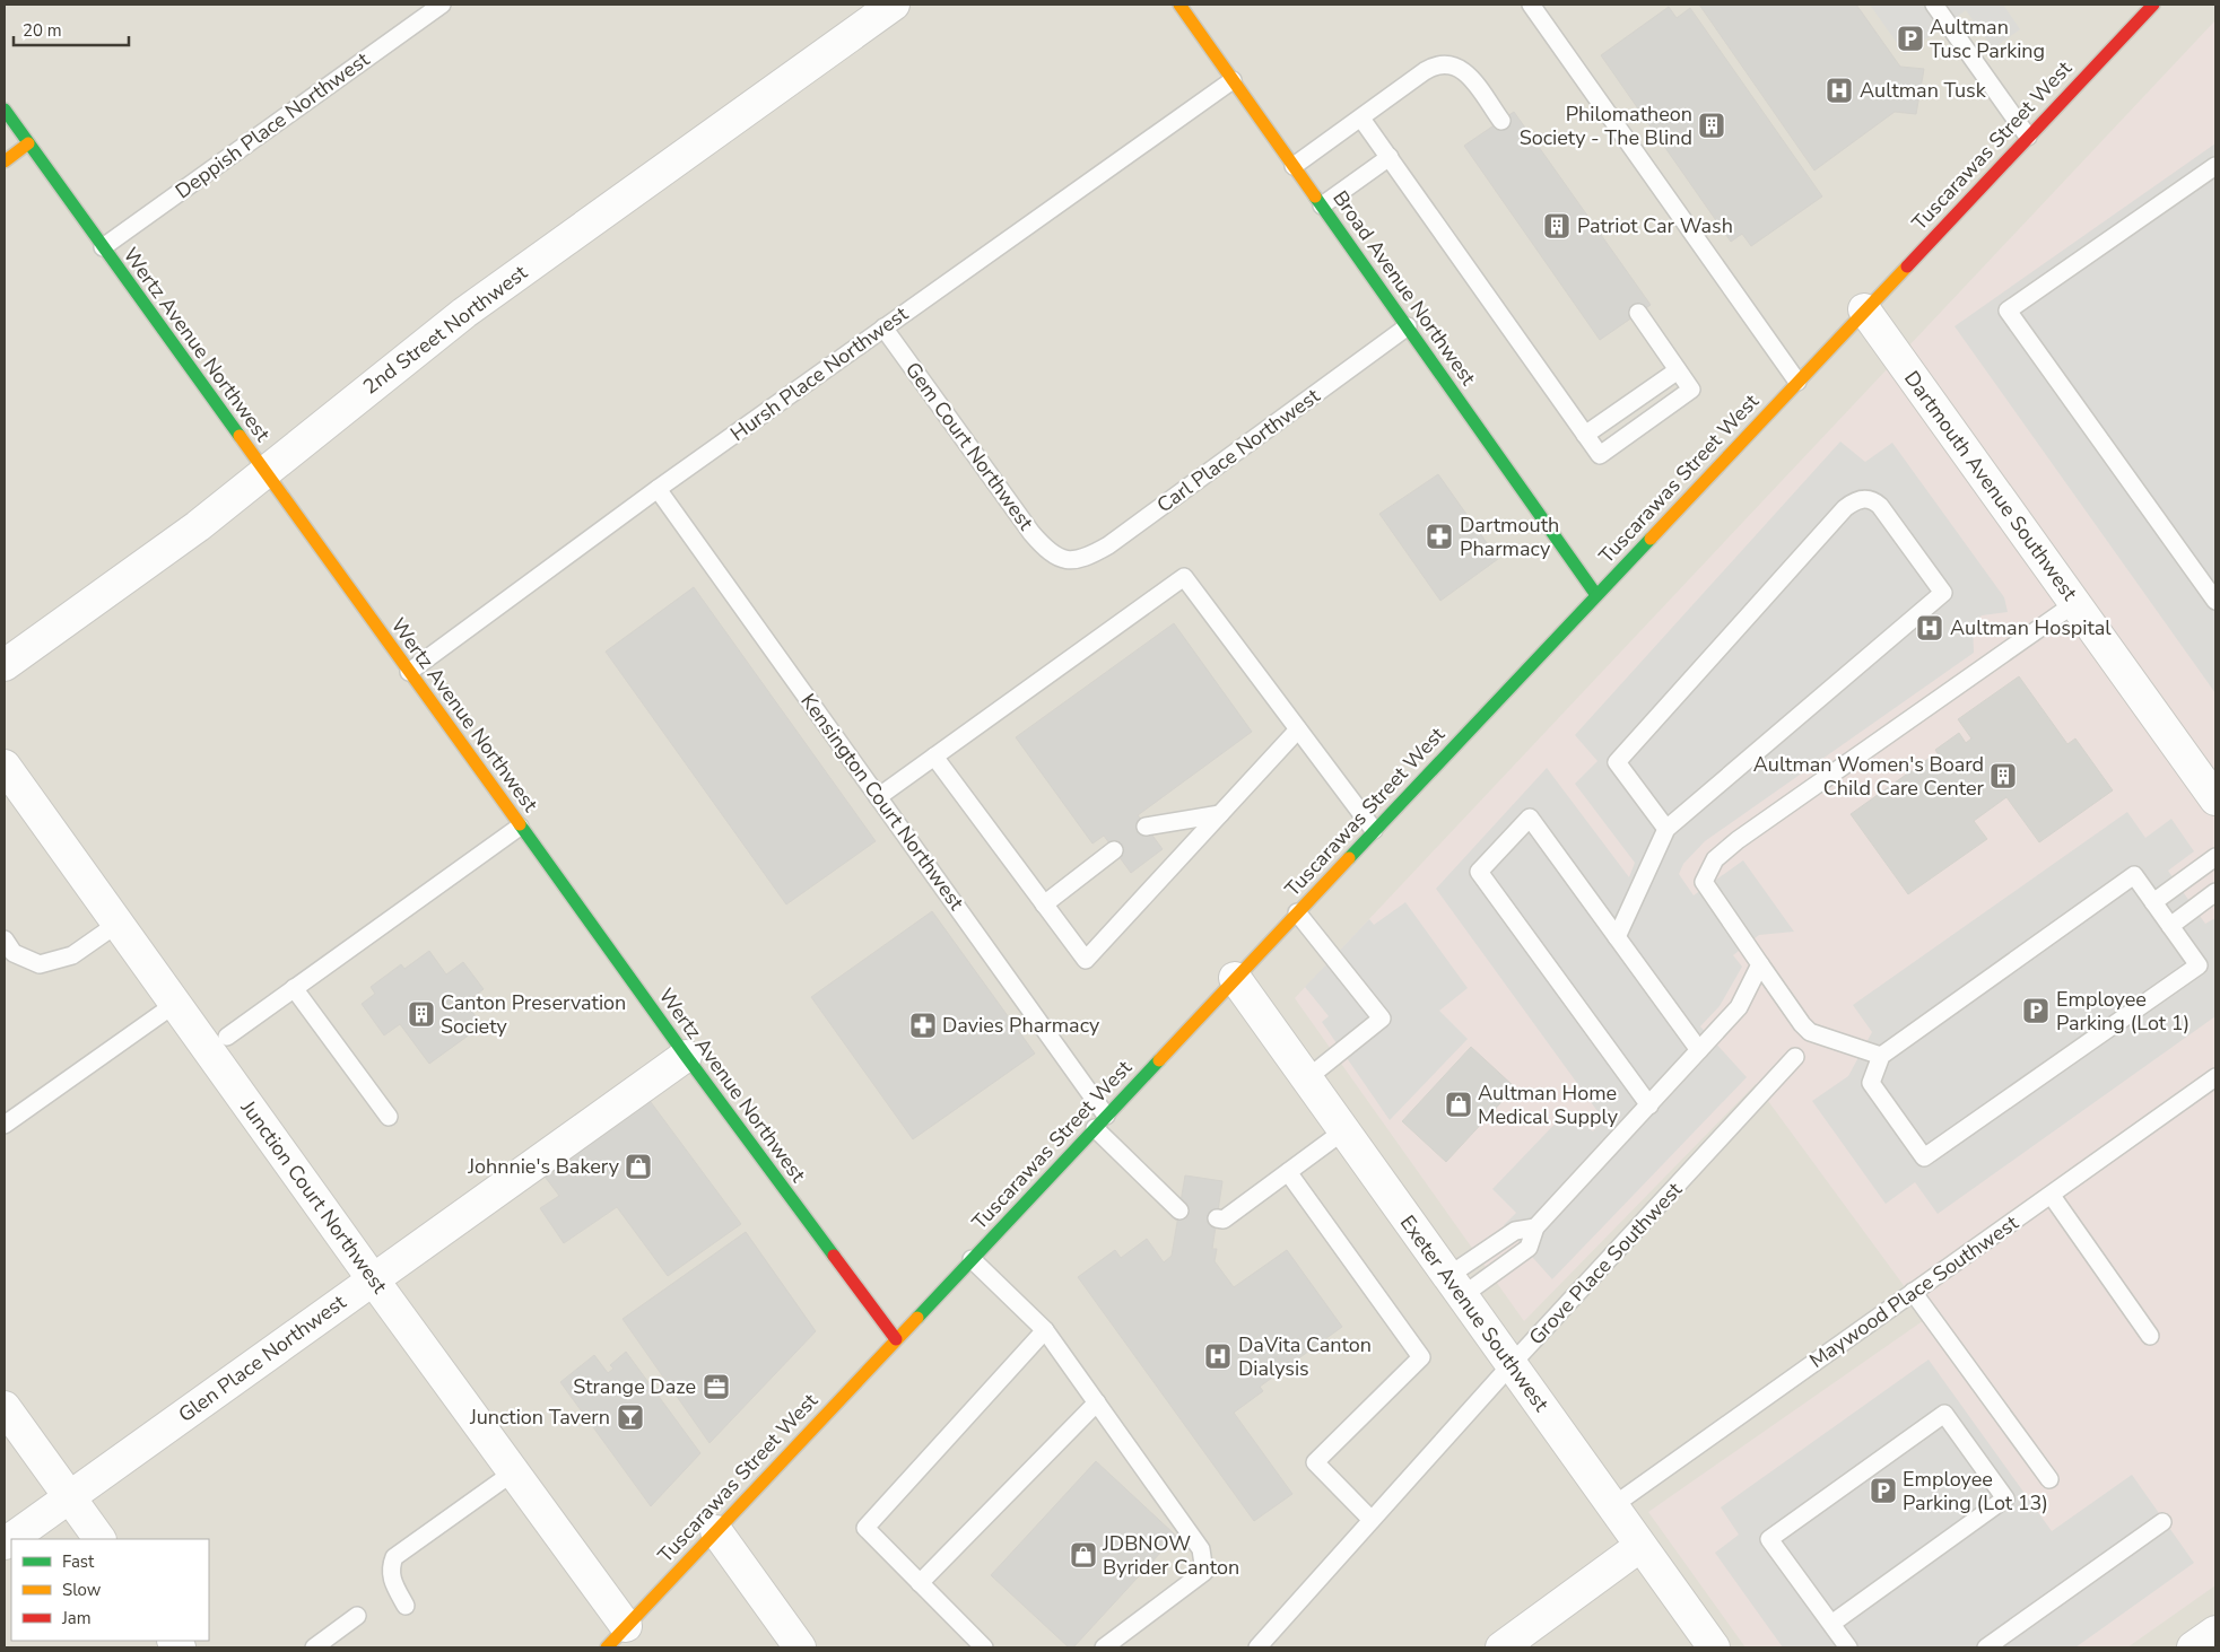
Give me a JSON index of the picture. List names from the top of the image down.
{
  "streets": {
    "main road": ["Tuscarawas Street West", "Broad Avenue Northwest", "Wertz Avenue Northwest"],
    "street": [
      "2nd Street Northwest",
      "Dartmouth Avenue Southwest",
      "Junction Court Northwest",
      "Exeter Avenue Southwest",
      "Glen Place Northwest"
    ],
    "lane": [
      "Deppish Place Northwest",
      "Hursh Place Northwest",
      "Gem Court Northwest",
      "Carl Place Northwest",
      "Kensington Court Northwest",
      "Grove Place Southwest",
      "Maywood Place Southwest"
    ]
  },
  "crossings": [
    ["Deppish Place Northwest", "Wertz Avenue Northwest"],
    ["Tuscarawas Street West", "Broad Avenue Northwest"],
    ["Tuscarawas Street West", "Wertz Avenue Northwest"],
    ["Tuscarawas Street West", "Dartmouth Avenue Southwest"],
    ["Tuscarawas Street West", "Kensington Court Northwest"],
    ["Tuscarawas Street West", "Junction Court Northwest"],
    ["Tuscarawas Street West", "Exeter Avenue Southwest"],
    ["Broad Avenue Northwest", "Hursh Place Northwest"],
    ["Broad Avenue Northwest", "Carl Place Northwest"],
    ["2nd Street Northwest", "Wertz Avenue Northwest"],
    ["Wertz Avenue Northwest", "Hursh Place Northwest"],
    ["Wertz Avenue Northwest", "Glen Place Northwest"],
    ["Hursh Place Northwest", "Gem Court Northwest"],
    ["Hursh Place Northwest", "Kensington Court Northwest"],
    ["Gem Court Northwest", "Carl Place Northwest"],
    ["Junction Court Northwest", "Glen Place Northwest"],
    ["Grove Place Southwest", "Exeter Avenue Southwest"],
    ["Maywood Place Southwest", "Exeter Avenue Southwest"]
  ],
  "places": {
    "parking": ["Aultman Tusc Parking", "Employee Parking (Lot 1)", "Employee Parking (Lot 13)"],
    "hospital": ["Aultman Tusk", "Aultman Hospital", "DaVita Canton Dialysis"],
    "building": [
      "Philomatheon Society - The Blind",
      "Patriot Car Wash",
      "Aultman Women's Board Child Care Center",
      "Canton Preservation Society"
    ],
    "pharmacy": ["Dartmouth Pharmacy", "Davies Pharmacy"],
    "shop": ["Aultman Home Medical Supply", "Johnnie's Bakery", "JDBNOW Byrider Canton"],
    "office": ["Strange Daze"],
    "bar": ["Junction Tavern"]
  },
  "legend": ["Fast", "Slow", "Jam"],
  "scale_bar": "20 m"
}
